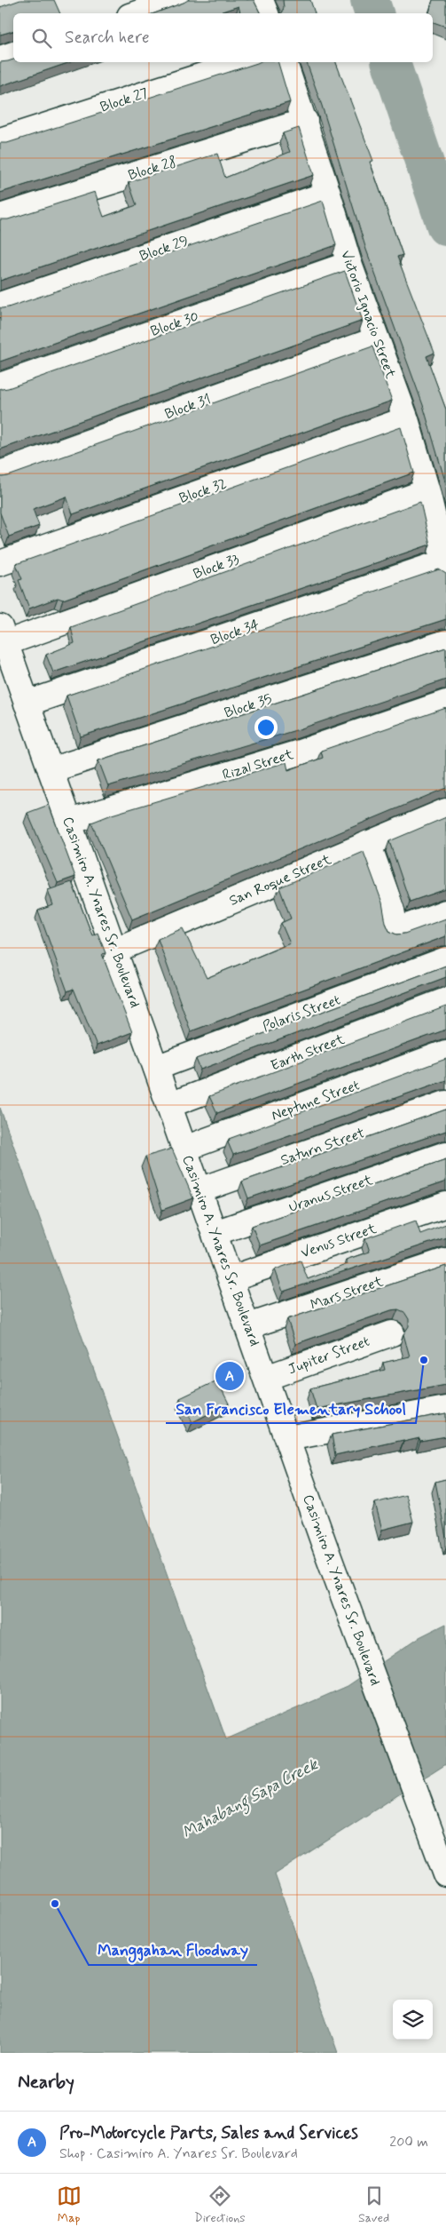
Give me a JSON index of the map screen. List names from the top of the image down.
{
  "streets": {
    "street": [
      "Block 27",
      "Block 28",
      "Block 29",
      "Victorio Ignacio Street",
      "Block 30",
      "Block 31",
      "Block 32",
      "Block 33",
      "Block 34",
      "Block 35",
      "Rizal Street",
      "San Roque Street",
      "Casimiro A. Ynares Sr. Boulevard",
      "Polaris Street",
      "Earth Street",
      "Neptune Street",
      "Saturn Street",
      "Uranus Street",
      "Venus Street",
      "Mars Street",
      "Jupiter Street"
    ]
  },
  "crossings": [
    ["Block 28", "Victorio Ignacio Street"],
    ["Block 29", "Victorio Ignacio Street"],
    ["Victorio Ignacio Street", "Block 30"],
    ["Victorio Ignacio Street", "Block 31"],
    ["Victorio Ignacio Street", "Block 32"],
    ["Victorio Ignacio Street", "Block 33"],
    ["Victorio Ignacio Street", "Block 34"],
    ["Block 33", "Casimiro A. Ynares Sr. Boulevard"],
    ["Block 34", "Casimiro A. Ynares Sr. Boulevard"],
    ["Block 35", "Casimiro A. Ynares Sr. Boulevard"],
    ["Rizal Street", "Casimiro A. Ynares Sr. Boulevard"],
    ["San Roque Street", "Casimiro A. Ynares Sr. Boulevard"],
    ["Casimiro A. Ynares Sr. Boulevard", "Polaris Street"],
    ["Casimiro A. Ynares Sr. Boulevard", "Earth Street"],
    ["Casimiro A. Ynares Sr. Boulevard", "Neptune Street"],
    ["Casimiro A. Ynares Sr. Boulevard", "Saturn Street"],
    ["Casimiro A. Ynares Sr. Boulevard", "Uranus Street"],
    ["Casimiro A. Ynares Sr. Boulevard", "Venus Street"],
    ["Casimiro A. Ynares Sr. Boulevard", "Mars Street"],
    ["Casimiro A. Ynares Sr. Boulevard", "Jupiter Street"]
  ],
  "water": ["Mahabang Sapa Creek"],
  "places": ["San Francisco Elementary School", "Manggahan Floodway"],
  "page": {
    "search": "Search here",
    "pins": "A",
    "heading": "Nearby",
    "list": [
      {
        "mark": "A",
        "name": "Pro-Motorcycle Parts, Sales and Services",
        "note": "Shop · Casimiro A. Ynares Sr. Boulevard",
        "value": "200 m"
      }
    ],
    "nav": ["Map", "Directions", "Saved"]
  }
}
